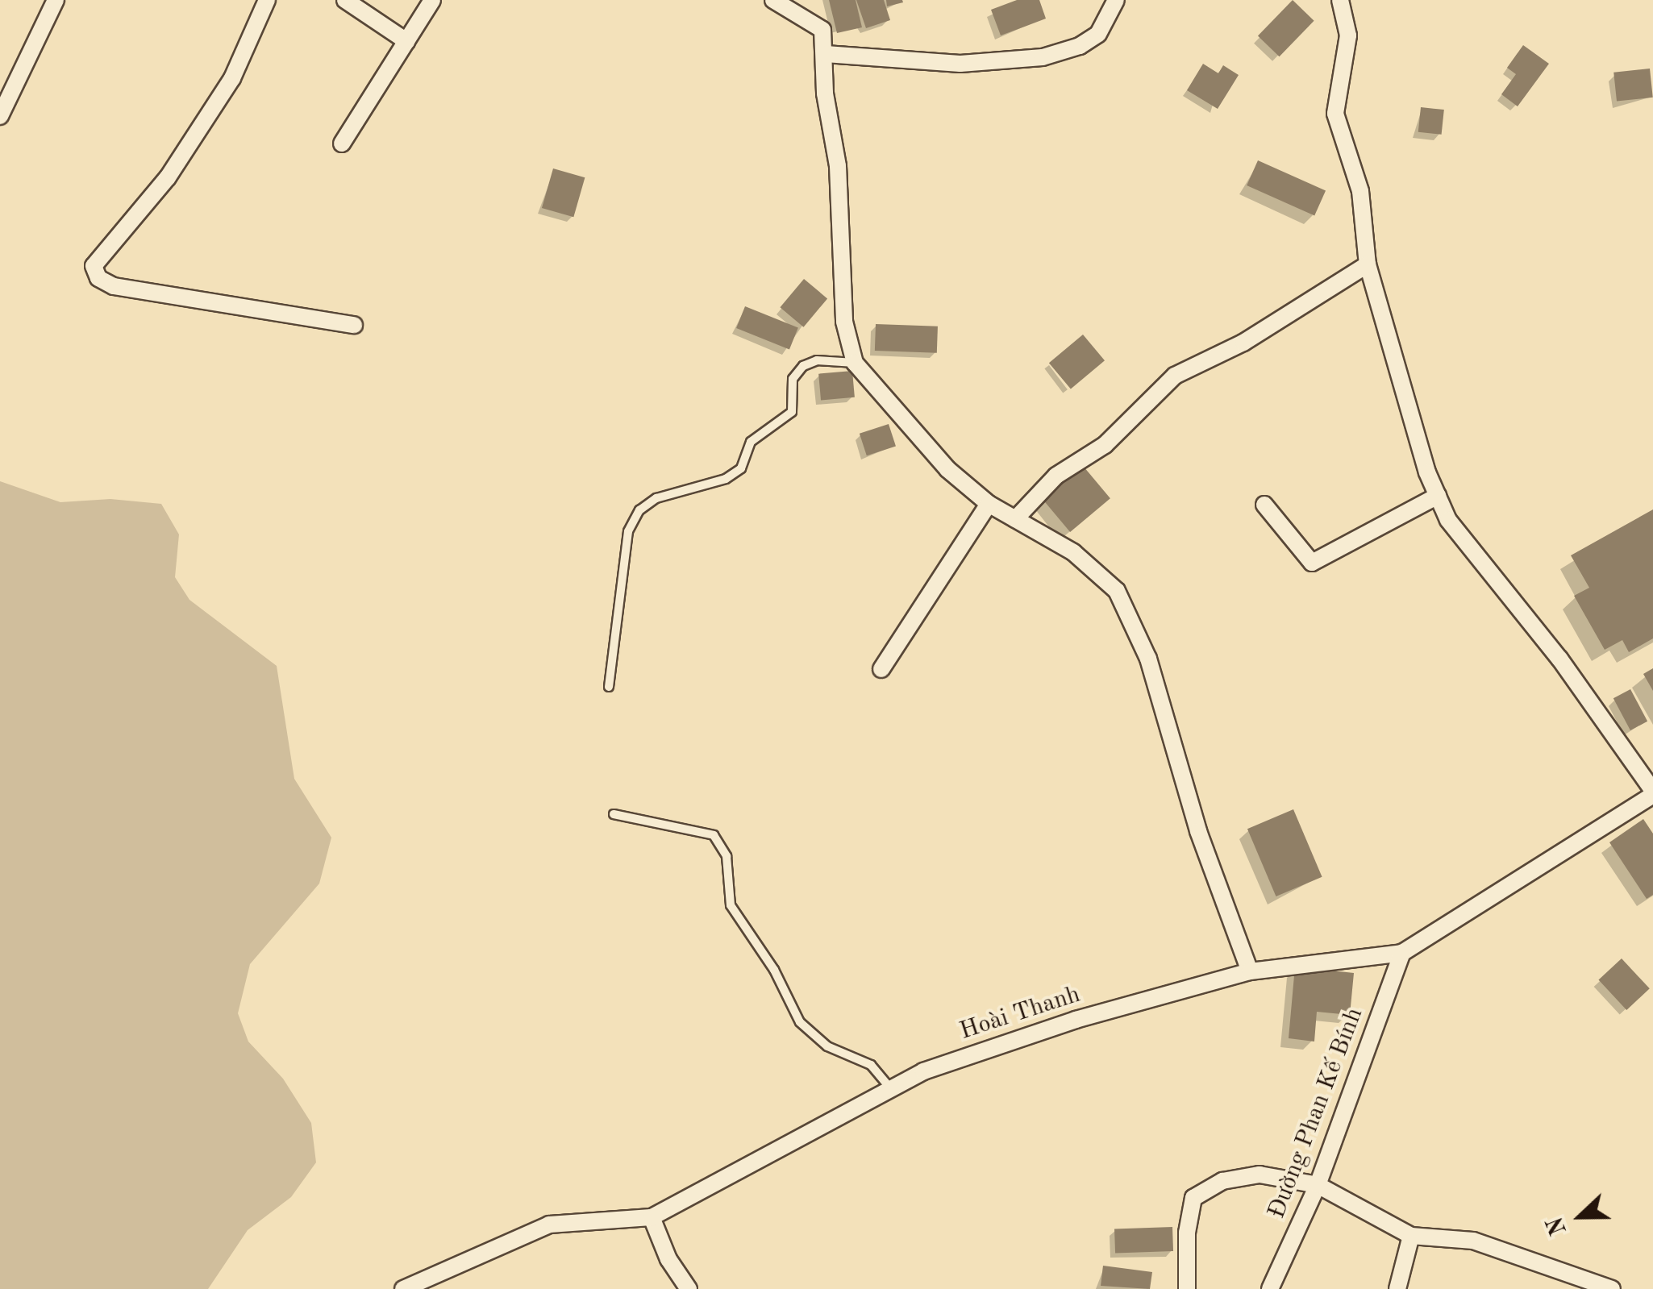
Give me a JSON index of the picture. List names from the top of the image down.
{
  "streets": {
    "street": ["Hoài Thanh", "Đường Phan Kế Bính"]
  },
  "crossings": [
    ["Hoài Thanh", "Đường Phan Kế Bính"]
  ],
  "north": "left"
}
